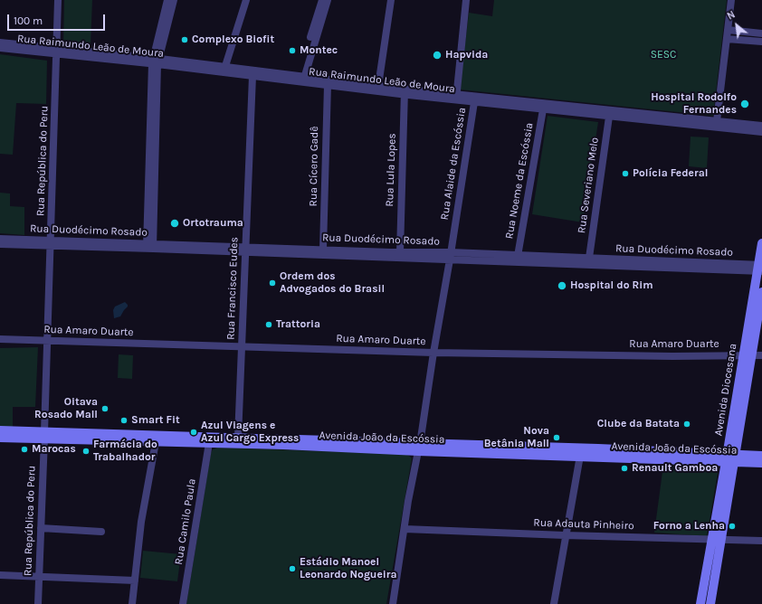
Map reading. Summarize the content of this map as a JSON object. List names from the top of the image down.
{
  "streets": {
    "main road": ["Avenida Diocesana", "Avenida João da Escóssia"],
    "street": [
      "Rua Raimundo Leão de Moura",
      "Rua República do Peru",
      "Rua Alaide da Escóssia",
      "Rua Cícero Gadê",
      "Rua Lula Lopes",
      "Rua Noeme da Escóssia",
      "Rua Severiano Melo",
      "Rua Duodécimo Rosado",
      "Rua Francisco Eudes",
      "Rua Amaro Duarte",
      "Rua Camilo Paula",
      "Rua Adauta Pinheiro"
    ]
  },
  "crossings": [
    ["Rua Raimundo Leão de Moura", "Rua República do Peru"],
    ["Rua Raimundo Leão de Moura", "Rua Alaide da Escóssia"],
    ["Rua Raimundo Leão de Moura", "Rua Cícero Gadê"],
    ["Rua Raimundo Leão de Moura", "Rua Lula Lopes"],
    ["Rua Raimundo Leão de Moura", "Rua Noeme da Escóssia"],
    ["Rua Raimundo Leão de Moura", "Rua Severiano Melo"],
    ["Rua Raimundo Leão de Moura", "Rua Francisco Eudes"],
    ["Rua República do Peru", "Rua Duodécimo Rosado"],
    ["Rua República do Peru", "Rua Amaro Duarte"],
    ["Rua República do Peru", "Avenida João da Escóssia"],
    ["Rua Alaide da Escóssia", "Rua Duodécimo Rosado"],
    ["Rua Alaide da Escóssia", "Rua Amaro Duarte"],
    ["Rua Alaide da Escóssia", "Avenida João da Escóssia"],
    ["Rua Alaide da Escóssia", "Rua Adauta Pinheiro"],
    ["Rua Cícero Gadê", "Rua Duodécimo Rosado"],
    ["Rua Lula Lopes", "Rua Duodécimo Rosado"],
    ["Rua Noeme da Escóssia", "Rua Duodécimo Rosado"],
    ["Rua Severiano Melo", "Rua Duodécimo Rosado"],
    ["Rua Duodécimo Rosado", "Rua Francisco Eudes"],
    ["Rua Duodécimo Rosado", "Avenida Diocesana"],
    ["Rua Francisco Eudes", "Rua Amaro Duarte"],
    ["Rua Francisco Eudes", "Avenida João da Escóssia"],
    ["Rua Amaro Duarte", "Avenida Diocesana"],
    ["Avenida Diocesana", "Avenida João da Escóssia"],
    ["Avenida Diocesana", "Rua Adauta Pinheiro"],
    ["Avenida João da Escóssia", "Rua Camilo Paula"]
  ],
  "parks": ["SESC"],
  "places": [
    "Complexo Biofit",
    "Montec",
    "Hapvida",
    "Hospital Rodolfo Fernandes",
    "Polícia Federal",
    "Ortotrauma",
    "Ordem dos Advogados do Brasil",
    "Hospital do Rim",
    "Trattoria",
    "Oitava Rosado Mall",
    "Smart Fit",
    "Clube da Batata",
    "Azul Viagens e Azul Cargo Express",
    "Nova Betânia Mall",
    "Marocas",
    "Farmácia do Trabalhador",
    "Renault Gamboa",
    "Forno a Lenha",
    "Estádio Manoel Leonardo Nogueira"
  ],
  "scale_bar": "100 m",
  "north": "top left"
}
